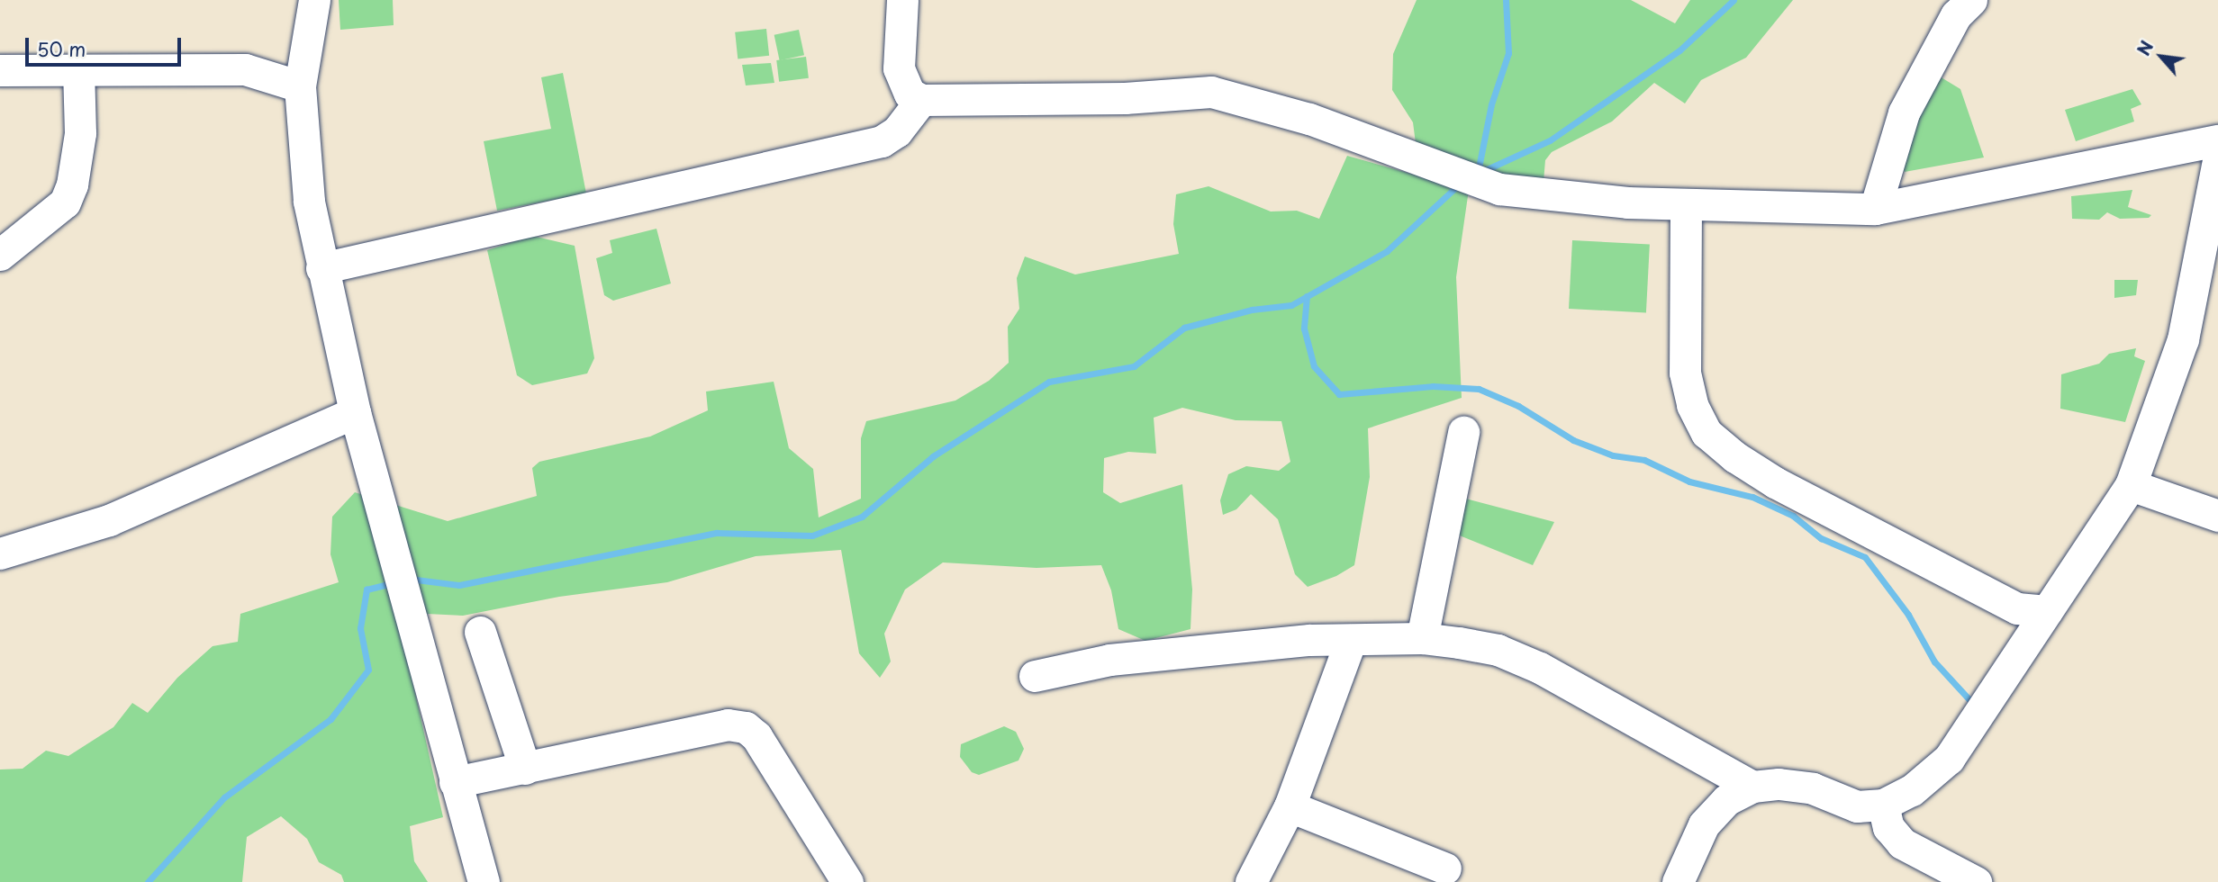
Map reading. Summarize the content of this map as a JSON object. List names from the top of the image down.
{
  "scale_bar": "50 m",
  "north": "top left"
}
